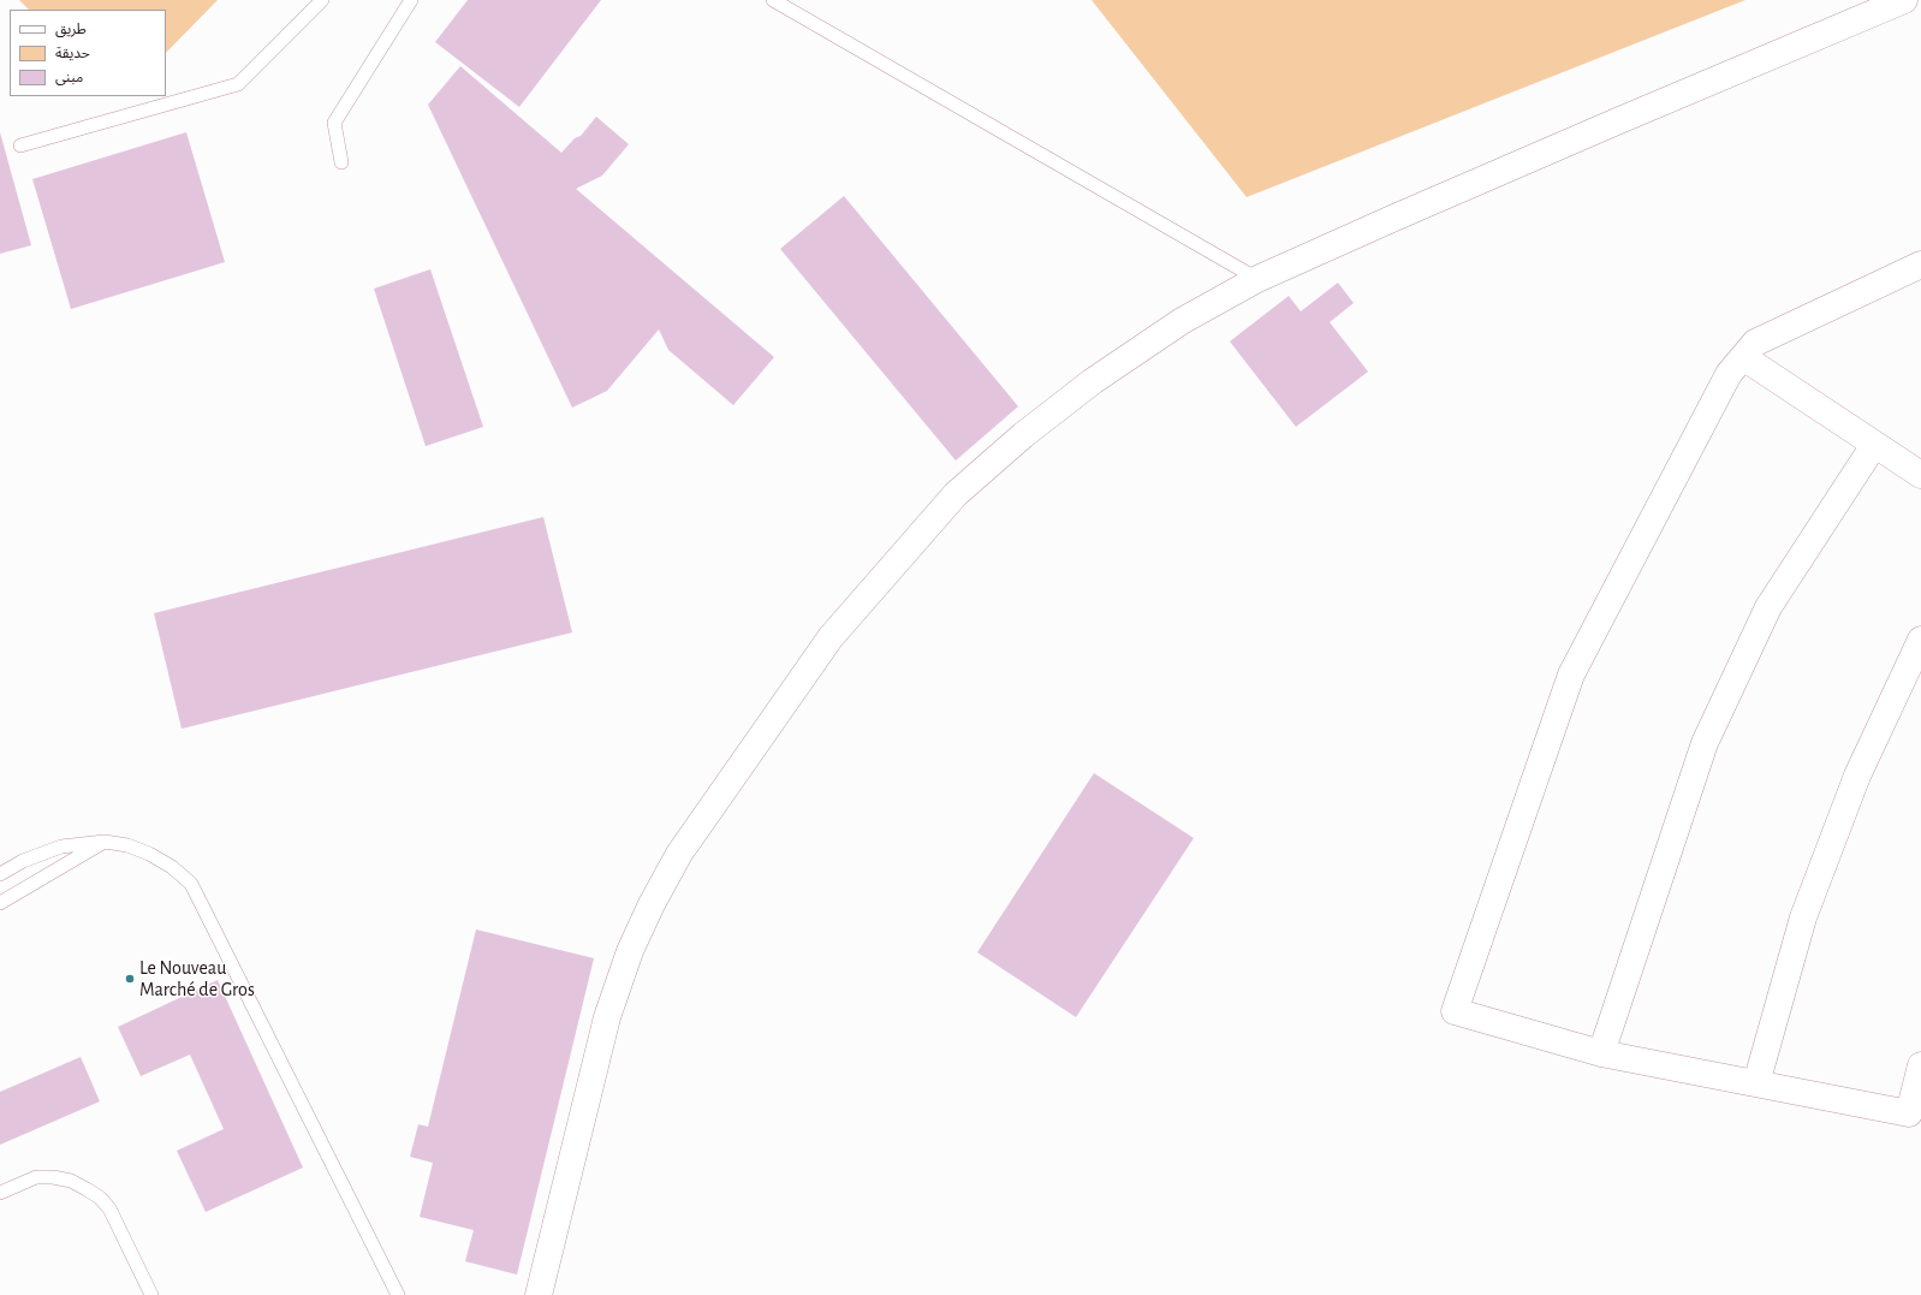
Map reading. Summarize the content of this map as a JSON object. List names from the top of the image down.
{
  "places": ["Le Nouveau Marché de Gros"],
  "legend": ["طريق", "حديقة", "مبنى"]
}
